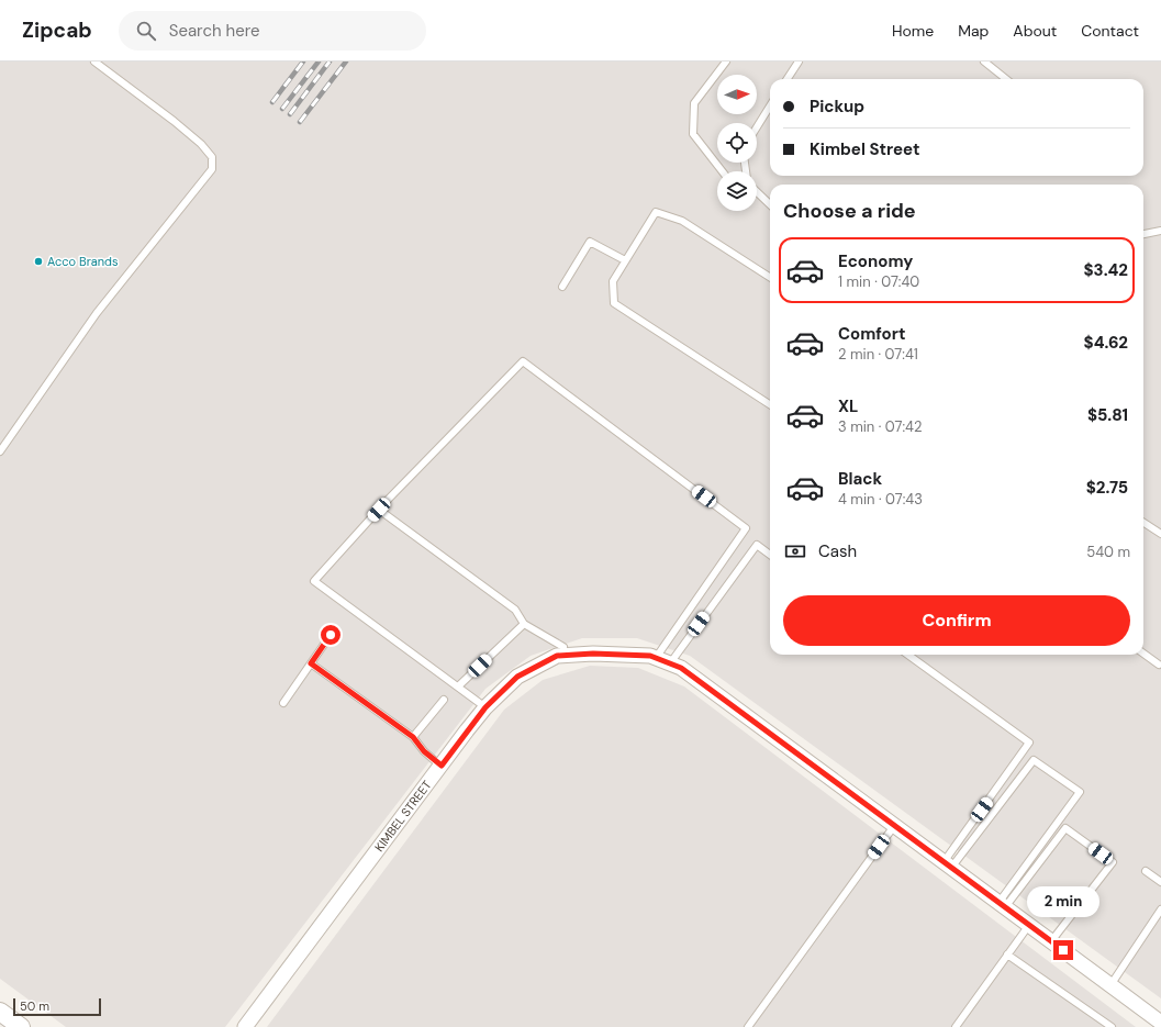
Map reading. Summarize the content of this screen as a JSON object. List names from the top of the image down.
{
  "streets": {
    "street": ["KIMBEL STREET"]
  },
  "places": ["Acco Brands"],
  "scale_bar": "50 m",
  "north": "right",
  "page": {
    "header": "Zipcab",
    "search": "Search here",
    "nav": [
      "Home",
      "Map",
      "About",
      "Contact"
    ],
    "banner": ["Pickup", "Kimbel Street"],
    "heading": "Choose a ride",
    "list": [
      {
        "name": "Economy",
        "note": "1 min · 07:40",
        "value": "$3.42"
      },
      {
        "name": "Comfort",
        "note": "2 min · 07:41",
        "value": "$4.62"
      },
      {
        "name": "XL",
        "note": "3 min · 07:42",
        "value": "$5.81"
      },
      {
        "name": "Black",
        "note": "4 min · 07:43",
        "value": "$2.75"
      }
    ],
    "pay": ["Cash", "540 m"],
    "buttons": "Confirm",
    "bubble": "2 min",
    "scale": "50 m"
  }
}
